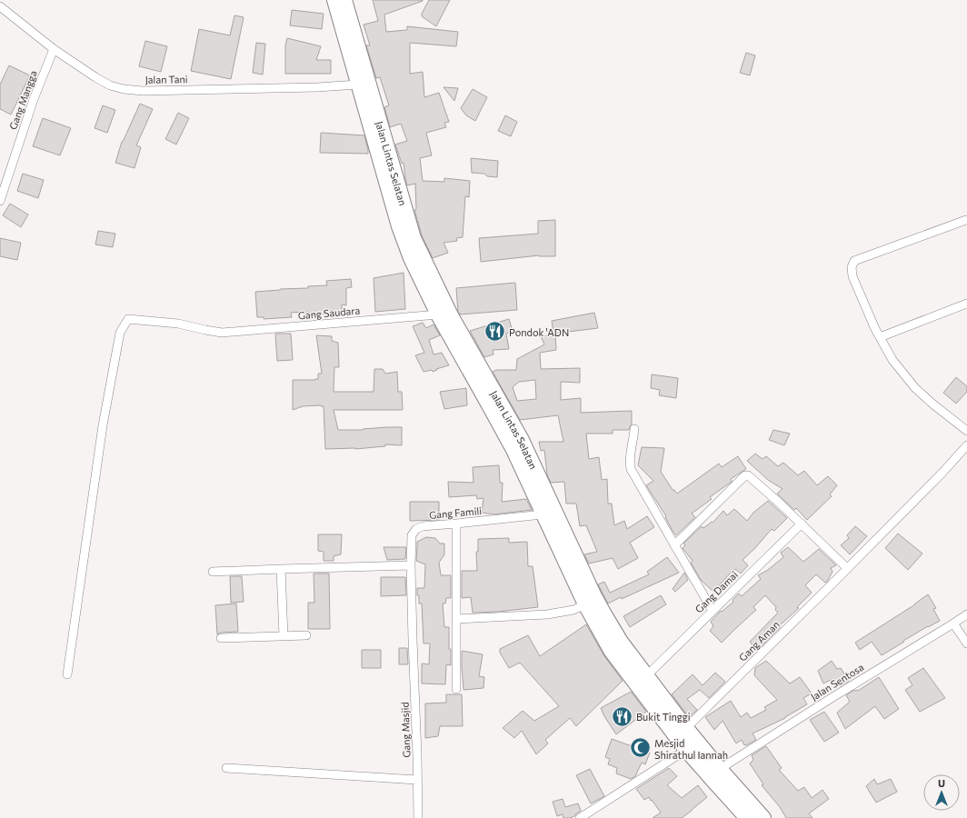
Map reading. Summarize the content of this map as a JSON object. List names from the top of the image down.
{
  "streets": {
    "highway": ["Jalan Lintas Selatan"],
    "street": [
      "Jalan Tani",
      "Gang Mangga",
      "Gang Saudara",
      "Gang Famili",
      "Gang Damai",
      "Gang Aman",
      "Jalan Sentosa",
      "Gang Masjid"
    ]
  },
  "crossings": [
    ["Jalan Tani", "Gang Mangga"],
    ["Jalan Tani", "Jalan Lintas Selatan"],
    ["Jalan Lintas Selatan", "Gang Saudara"],
    ["Jalan Lintas Selatan", "Gang Famili"],
    ["Jalan Lintas Selatan", "Gang Damai"],
    ["Jalan Lintas Selatan", "Gang Aman"],
    ["Jalan Lintas Selatan", "Jalan Sentosa"],
    ["Gang Famili", "Gang Masjid"]
  ],
  "places": {
    "restaurant": ["Pondok 'ADN", "Bukit Tinggi"],
    "mosque": ["Mesjid Shirathul Iannah"]
  },
  "north": "top"
}
